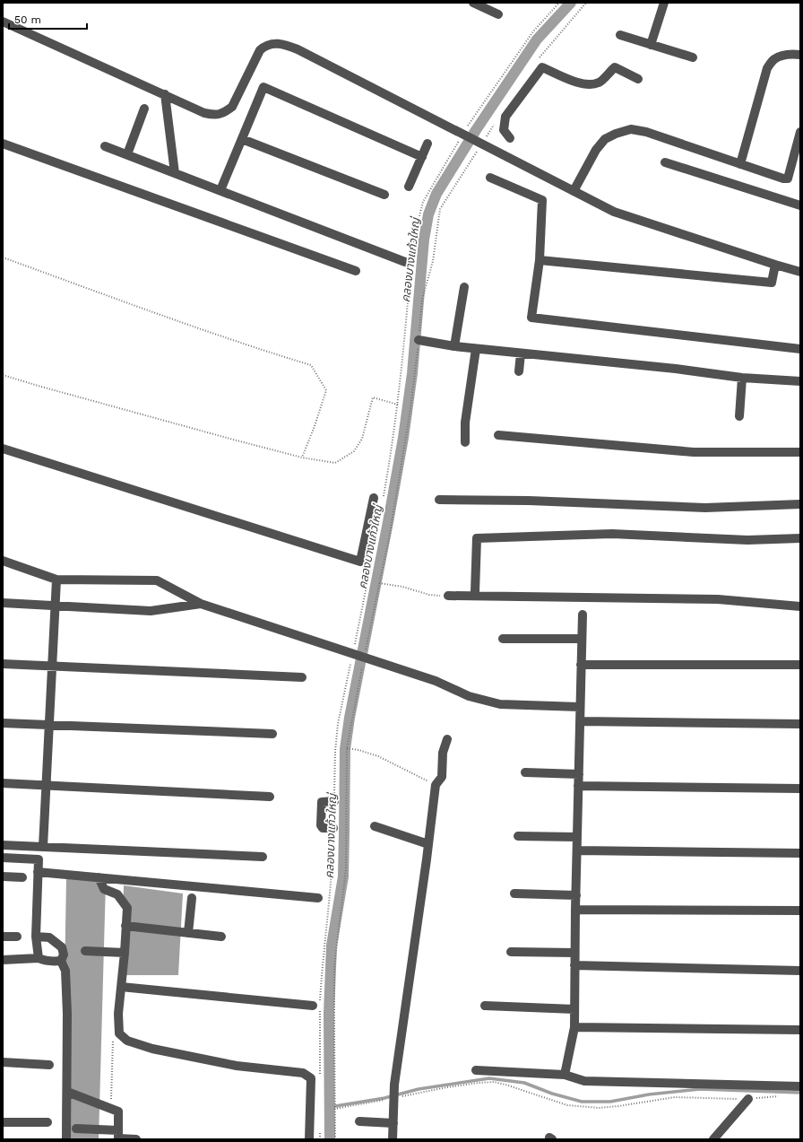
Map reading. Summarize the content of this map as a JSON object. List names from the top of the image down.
{
  "water": ["คลองบางแก้วใหญ่"],
  "scale_bar": "50 m"
}
